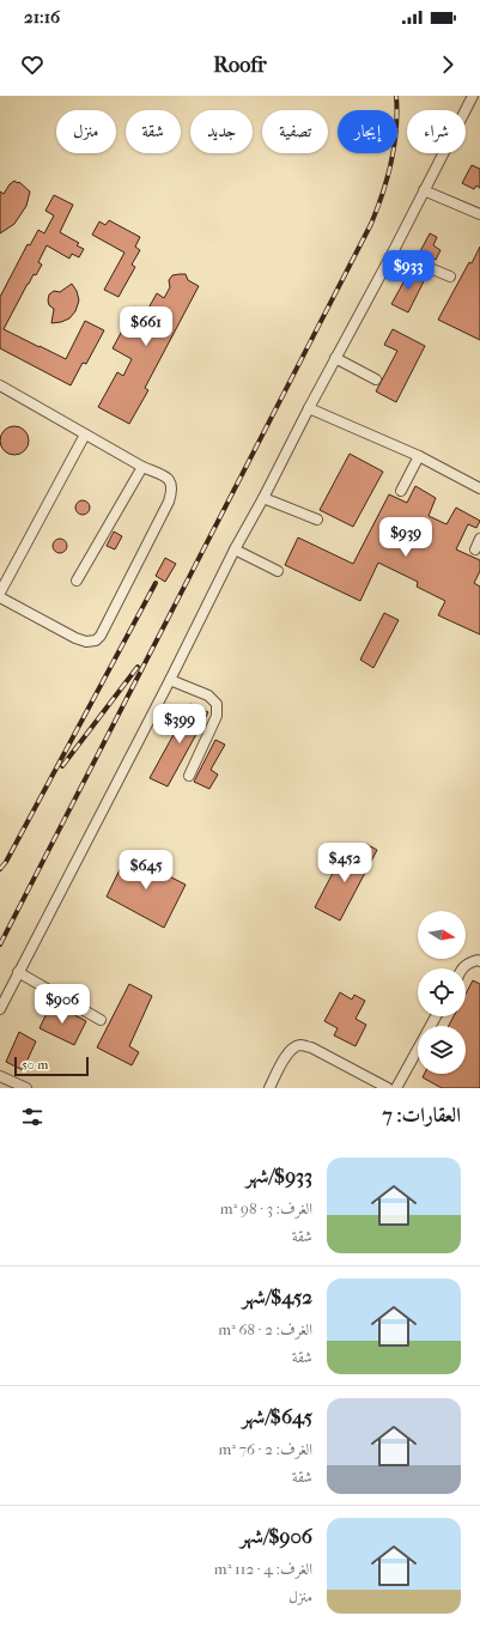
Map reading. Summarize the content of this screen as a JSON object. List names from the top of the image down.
{
  "scale_bar": "50 m",
  "north": "right",
  "page": {
    "status": "21:16",
    "header": "Roofr",
    "chip": [
      "شراء",
      "إيجار",
      "تصفية",
      "جديد",
      "شقة",
      "منزل"
    ],
    "price": [
      "$933",
      "$661",
      "$939",
      "$399",
      "$452",
      "$645",
      "$906"
    ],
    "scale": "50 m",
    "heading": "العقارات: 7",
    "list": [
      {
        "name": "$933/شهر",
        "note": "الغرف: 3 · 98 m² · شقة"
      },
      {
        "name": "$452/شهر",
        "note": "الغرف: 2 · 68 m² · شقة"
      },
      {
        "name": "$645/شهر",
        "note": "الغرف: 2 · 76 m² · شقة"
      },
      {
        "name": "$906/شهر",
        "note": "الغرف: 4 · 112 m² · منزل"
      }
    ]
  }
}
